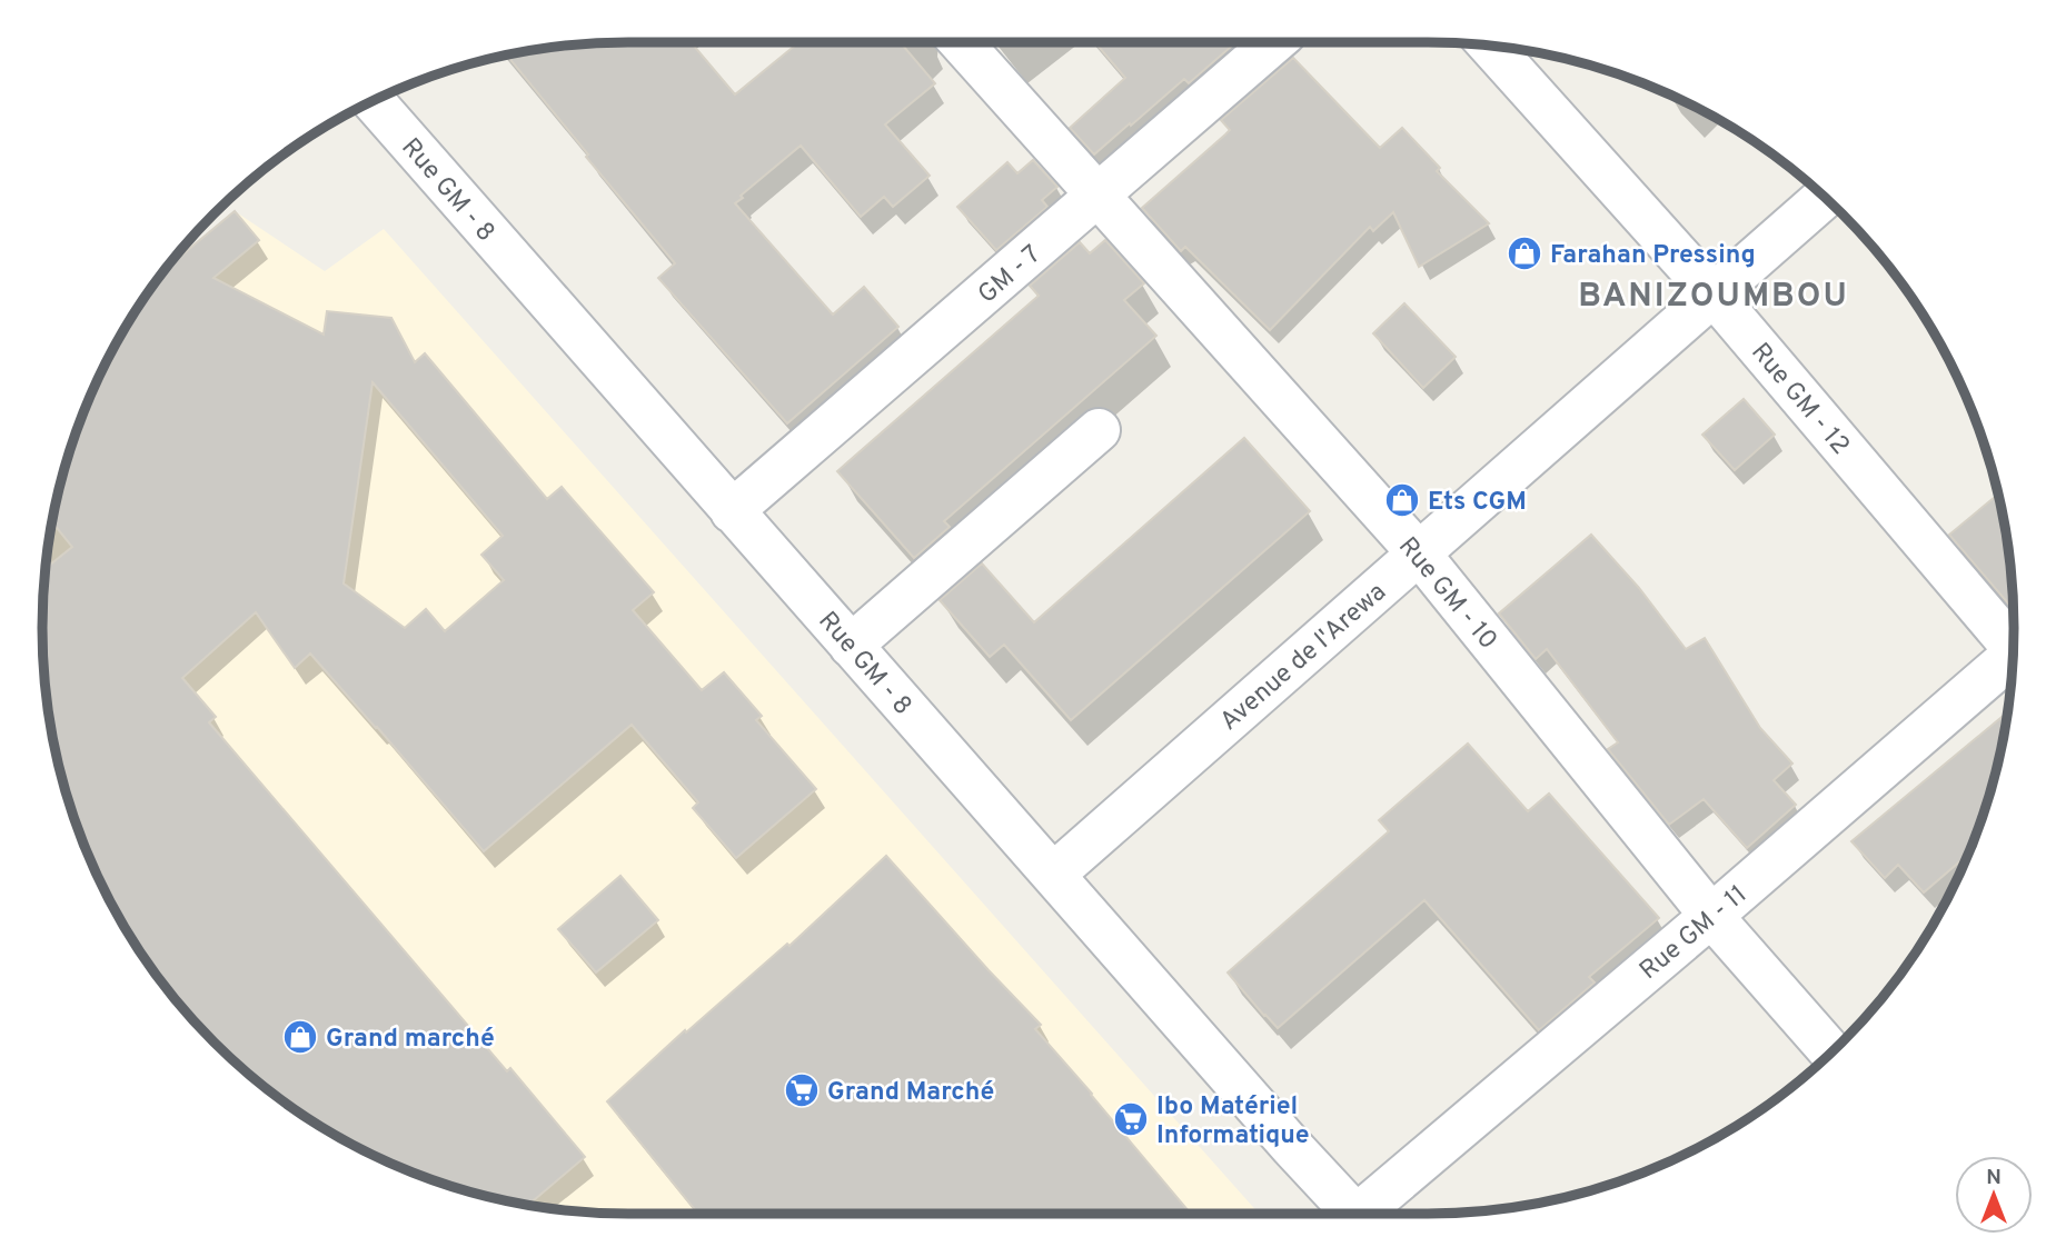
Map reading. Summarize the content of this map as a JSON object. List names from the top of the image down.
{
  "streets": {
    "street": [
      "Rue GM - 8",
      "GM - 7",
      "Rue GM - 12",
      "Rue GM - 10",
      "Avenue de l'Arewa",
      "Rue GM - 11"
    ]
  },
  "crossings": [
    ["Rue GM - 8", "GM - 7"],
    ["Rue GM - 8", "Avenue de l'Arewa"],
    ["GM - 7", "Rue GM - 10"],
    ["Rue GM - 12", "Avenue de l'Arewa"],
    ["Rue GM - 10", "Avenue de l'Arewa"],
    ["Rue GM - 10", "Rue GM - 11"]
  ],
  "districts": ["BANIZOUMBOU"],
  "places": {
    "shop": ["Farahan Pressing", "Ets CGM", "Grand marché"],
    "supermarket": ["Grand Marché", "Ibo Matériel Informatique"]
  },
  "north": "top"
}
